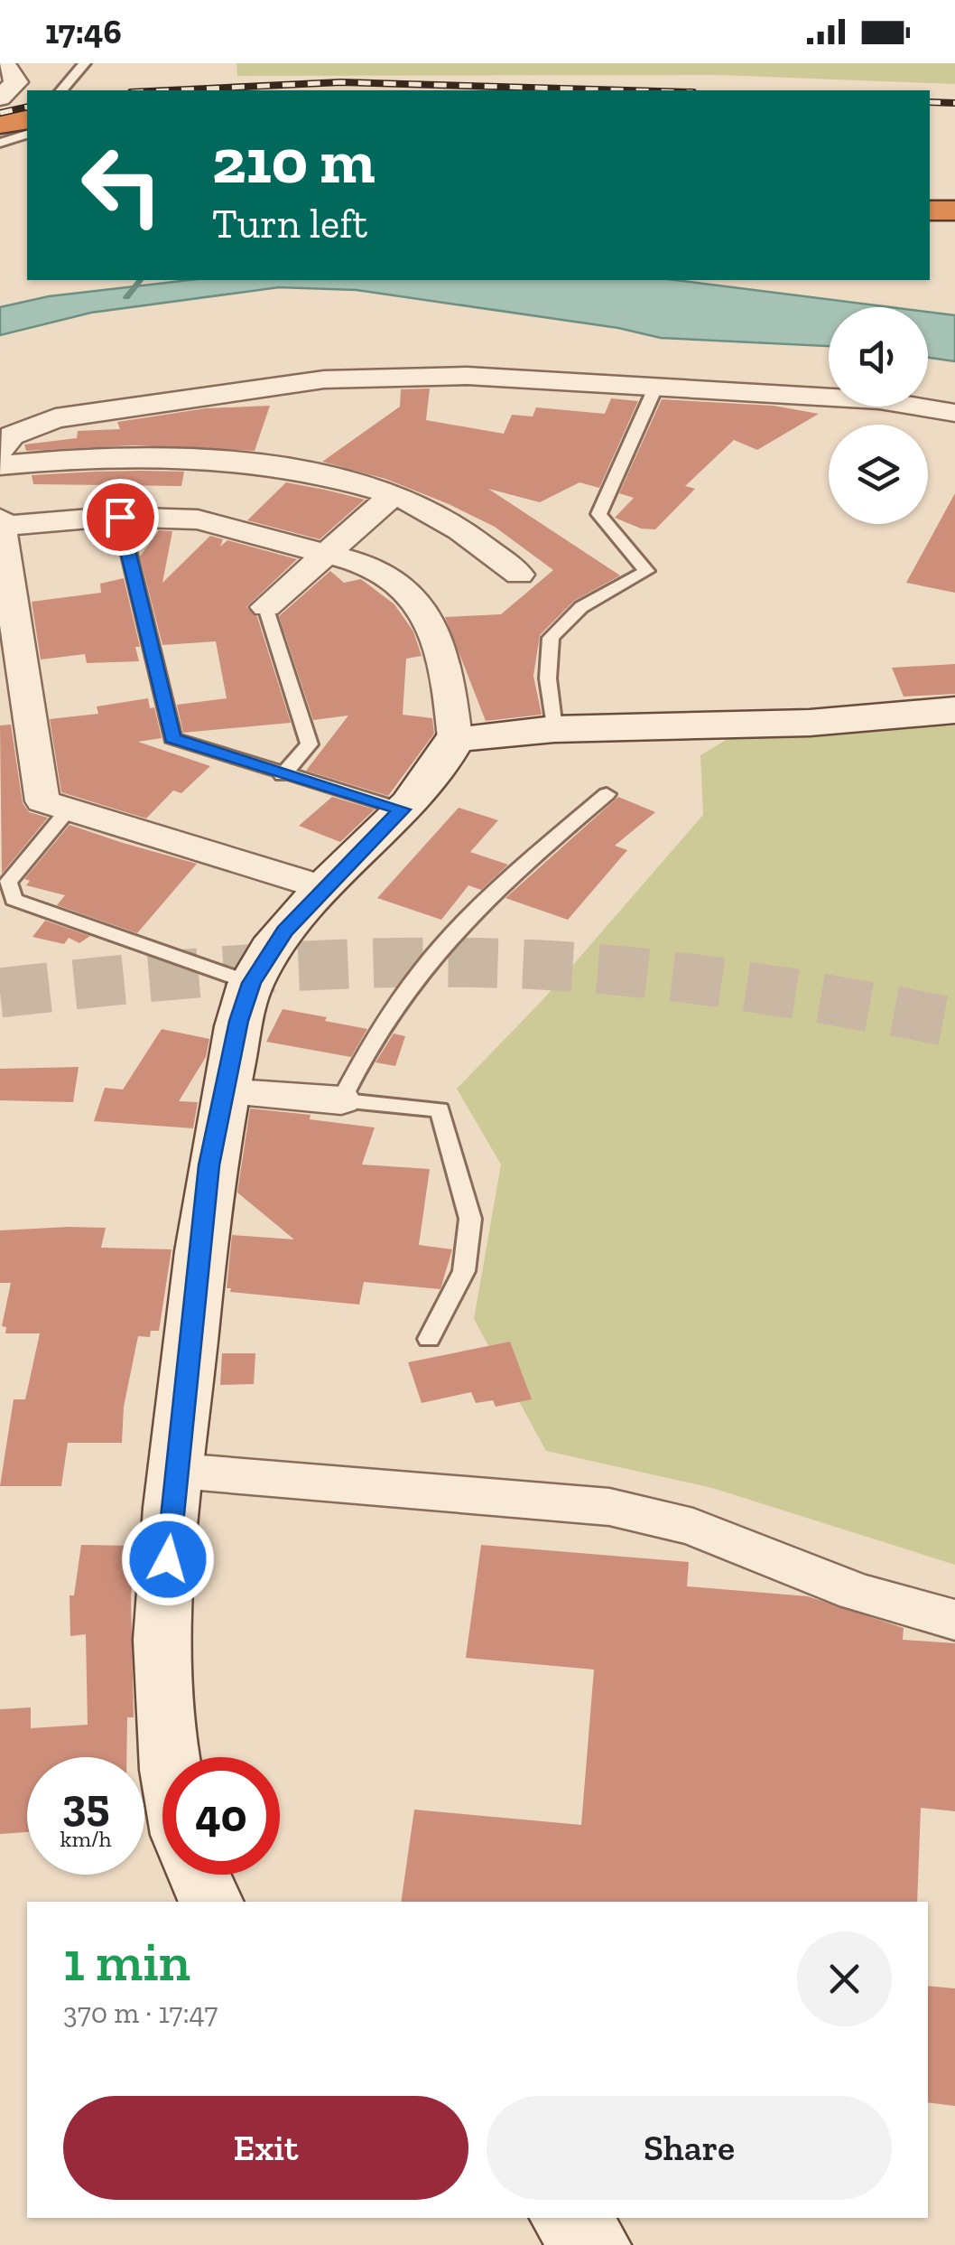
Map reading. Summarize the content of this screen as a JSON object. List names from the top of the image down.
{
  "page": {
    "status": "17:46",
    "turn": ["210 m", "Turn left"],
    "speed": "35 km/h",
    "limit": "40",
    "heading": ["1 min", "370 m · 17:47"],
    "buttons": ["Exit", "Share"]
  }
}
